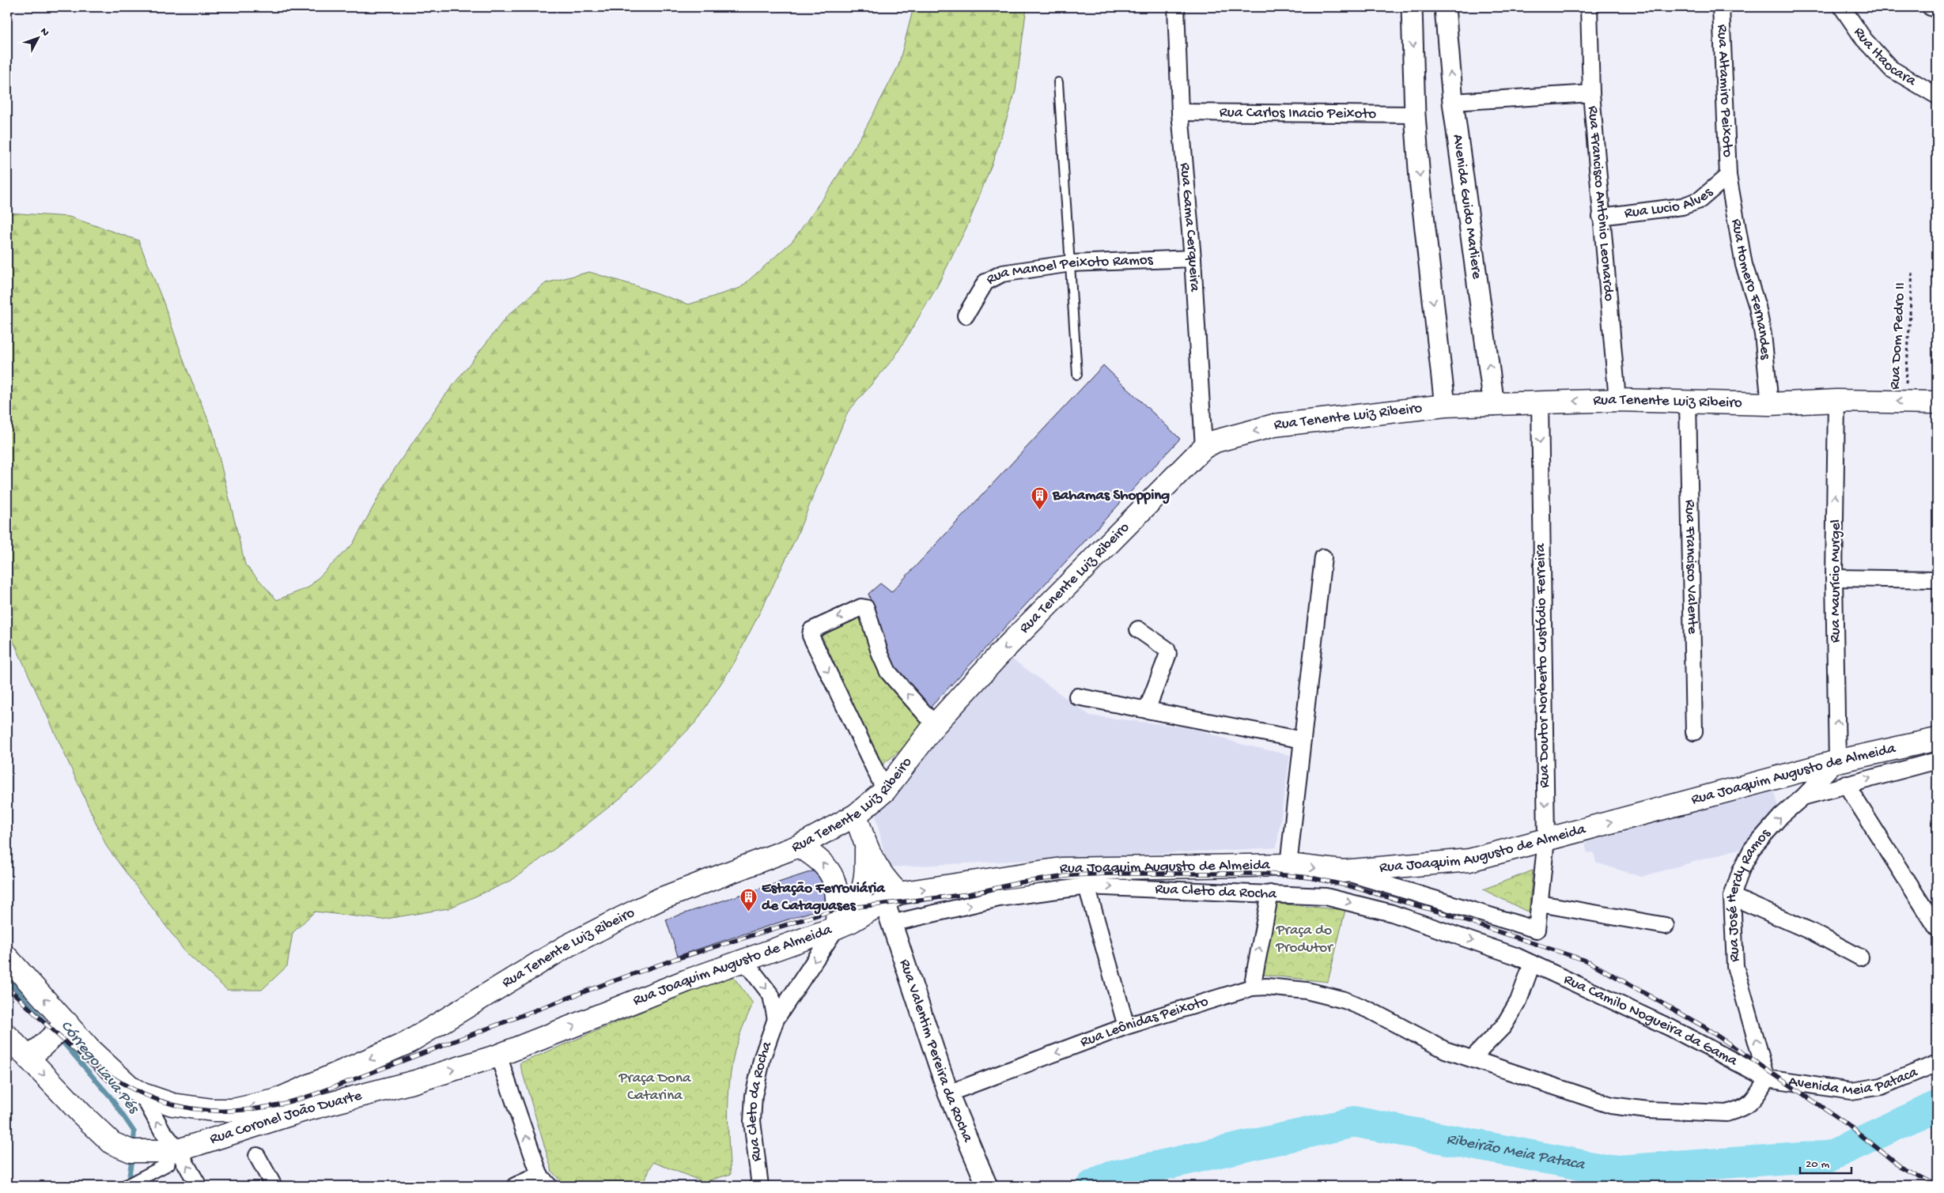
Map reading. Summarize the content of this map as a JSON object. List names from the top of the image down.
{
  "streets": {
    "main road": ["Rua Tenente Luiz Ribeiro", "Rua Joaquim Augusto de Almeida", "Rua Coronel João Duarte"],
    "street": [
      "Rua Itaocara",
      "Rua Altamiro Peixoto",
      "Rua Carlos Inacio Peixoto",
      "Rua Lucio Alves",
      "Rua Francisco Antônio Leonardo",
      "Avenida Guido Marliere",
      "Rua Gama Cerqueira",
      "Rua Manoel Peixoto Ramos",
      "Rua Homero Fernandes",
      "Rua Francisco Valente",
      "Rua Maurício Murgel",
      "Rua Doutor Norberto Custódio Ferreira",
      "Rua Cleto da Rocha",
      "Rua José Herdy Ramos",
      "Rua Camilo Nogueira da Gama",
      "Rua Leônidas Peixoto",
      "Rua Valentim Pereira da Rocha",
      "Avenida Meia Pataca"
    ],
    "path": ["Rua Dom Pedro II"]
  },
  "crossings": [
    ["Rua Altamiro Peixoto", "Rua Lucio Alves"],
    ["Rua Altamiro Peixoto", "Rua Homero Fernandes"],
    ["Rua Carlos Inacio Peixoto", "Rua Gama Cerqueira"],
    ["Rua Lucio Alves", "Rua Francisco Antônio Leonardo"],
    ["Rua Lucio Alves", "Rua Homero Fernandes"],
    ["Rua Francisco Antônio Leonardo", "Rua Tenente Luiz Ribeiro"],
    ["Avenida Guido Marliere", "Rua Tenente Luiz Ribeiro"],
    ["Rua Gama Cerqueira", "Rua Manoel Peixoto Ramos"],
    ["Rua Gama Cerqueira", "Rua Tenente Luiz Ribeiro"],
    ["Rua Homero Fernandes", "Rua Tenente Luiz Ribeiro"],
    ["Rua Dom Pedro II", "Rua Tenente Luiz Ribeiro"],
    ["Rua Tenente Luiz Ribeiro", "Rua Francisco Valente"],
    ["Rua Tenente Luiz Ribeiro", "Rua Maurício Murgel"],
    ["Rua Tenente Luiz Ribeiro", "Rua Doutor Norberto Custódio Ferreira"],
    ["Rua Tenente Luiz Ribeiro", "Rua Coronel João Duarte"],
    ["Rua Maurício Murgel", "Rua Joaquim Augusto de Almeida"],
    ["Rua Maurício Murgel", "Rua José Herdy Ramos"],
    ["Rua Doutor Norberto Custódio Ferreira", "Rua Joaquim Augusto de Almeida"],
    ["Rua Joaquim Augusto de Almeida", "Rua Cleto da Rocha"],
    ["Rua Joaquim Augusto de Almeida", "Rua José Herdy Ramos"],
    ["Rua Joaquim Augusto de Almeida", "Rua Valentim Pereira da Rocha"],
    ["Rua Joaquim Augusto de Almeida", "Rua Coronel João Duarte"],
    ["Rua Cleto da Rocha", "Rua Camilo Nogueira da Gama"],
    ["Rua Cleto da Rocha", "Rua Valentim Pereira da Rocha"],
    ["Rua José Herdy Ramos", "Rua Camilo Nogueira da Gama"],
    ["Rua José Herdy Ramos", "Rua Leônidas Peixoto"],
    ["Rua José Herdy Ramos", "Avenida Meia Pataca"],
    ["Rua Camilo Nogueira da Gama", "Rua Leônidas Peixoto"],
    ["Rua Camilo Nogueira da Gama", "Avenida Meia Pataca"],
    ["Rua Leônidas Peixoto", "Rua Valentim Pereira da Rocha"],
    ["Rua Leônidas Peixoto", "Avenida Meia Pataca"]
  ],
  "one_way": [
    "Rua Tenente Luiz Ribeiro",
    "Rua Maurício Murgel",
    "Rua Doutor Norberto Custódio Ferreira",
    "Rua Joaquim Augusto de Almeida",
    "Rua José Herdy Ramos"
  ],
  "water": ["Córrego Lava Pés", "Ribeirão Meia Pataca"],
  "parks": ["Praça do Produtor", "Praça Dona Catarina"],
  "places": {
    "building": ["Bahamas Shopping", "Estação Ferroviária de Cataguases"]
  },
  "scale_bar": "20 m",
  "north": "top right"
}
